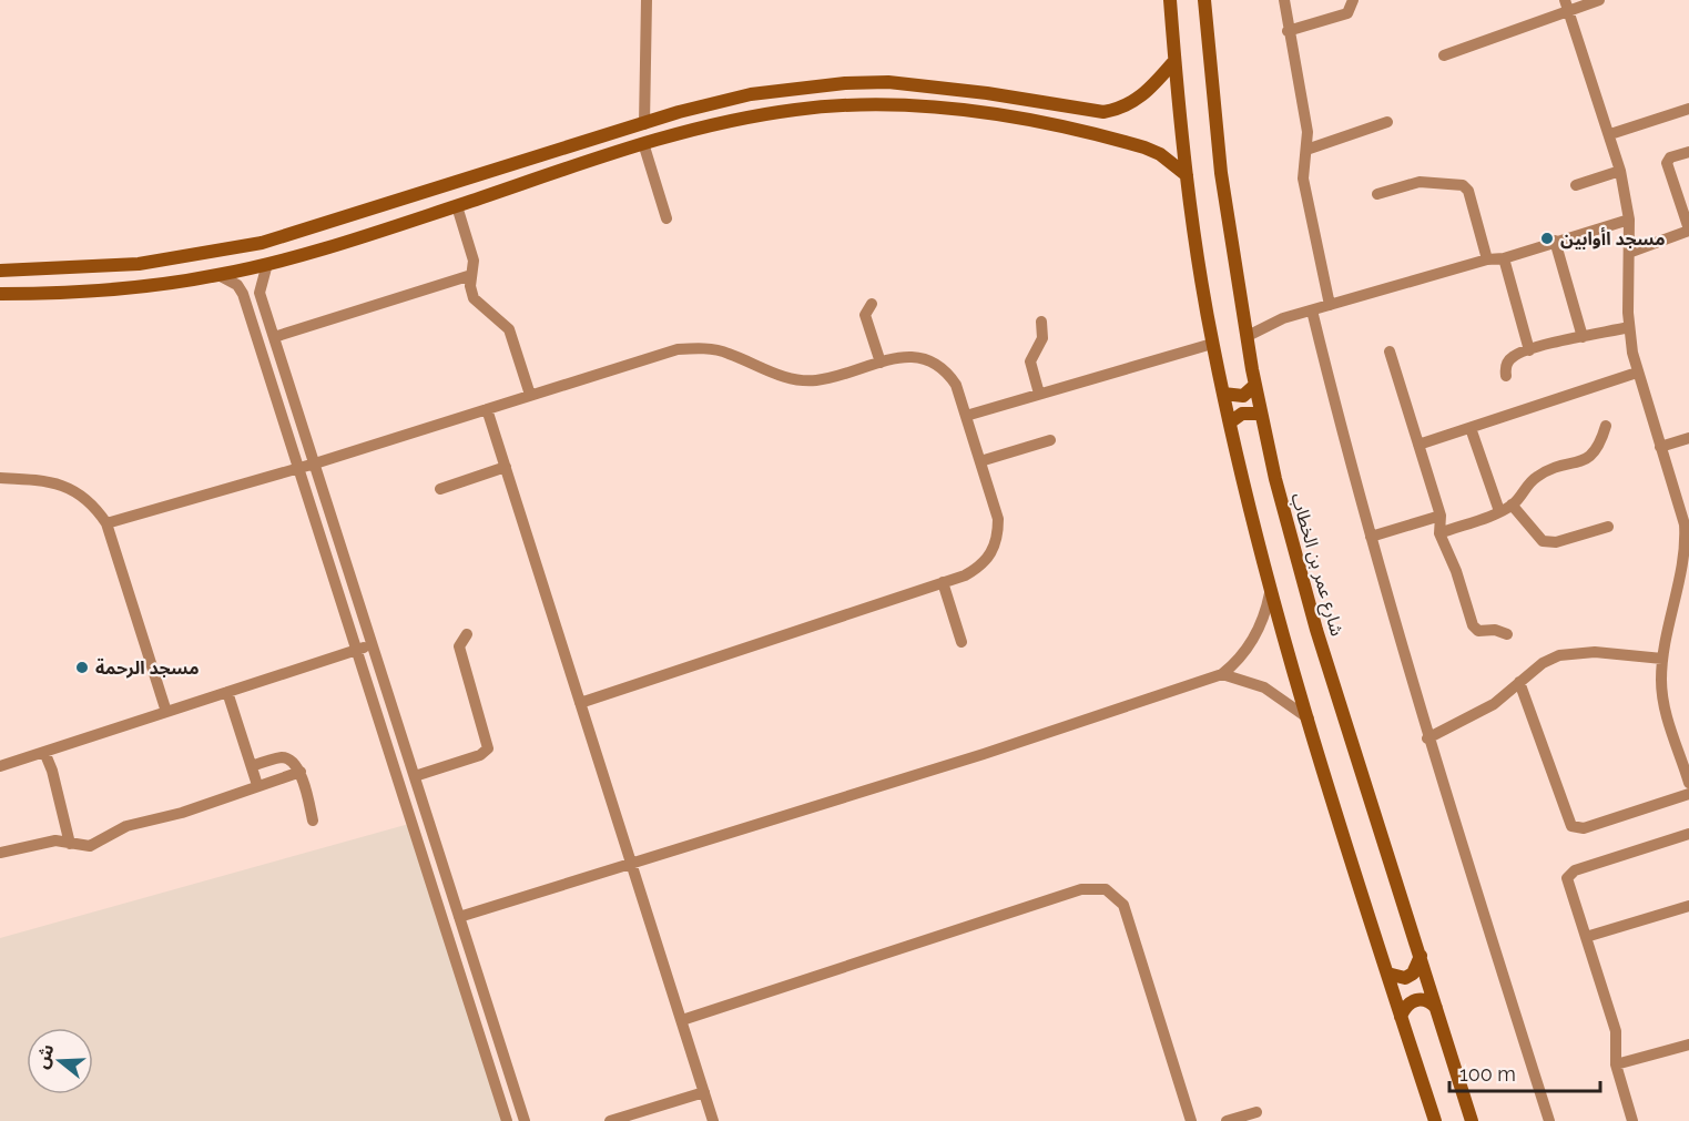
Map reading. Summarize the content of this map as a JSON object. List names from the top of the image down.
{
  "streets": {
    "street": ["شارع عمر بن الخطاب"]
  },
  "places": ["مسجد اأوابين", "مسجد الرحمة"],
  "scale_bar": "100 m",
  "north": "left"
}
